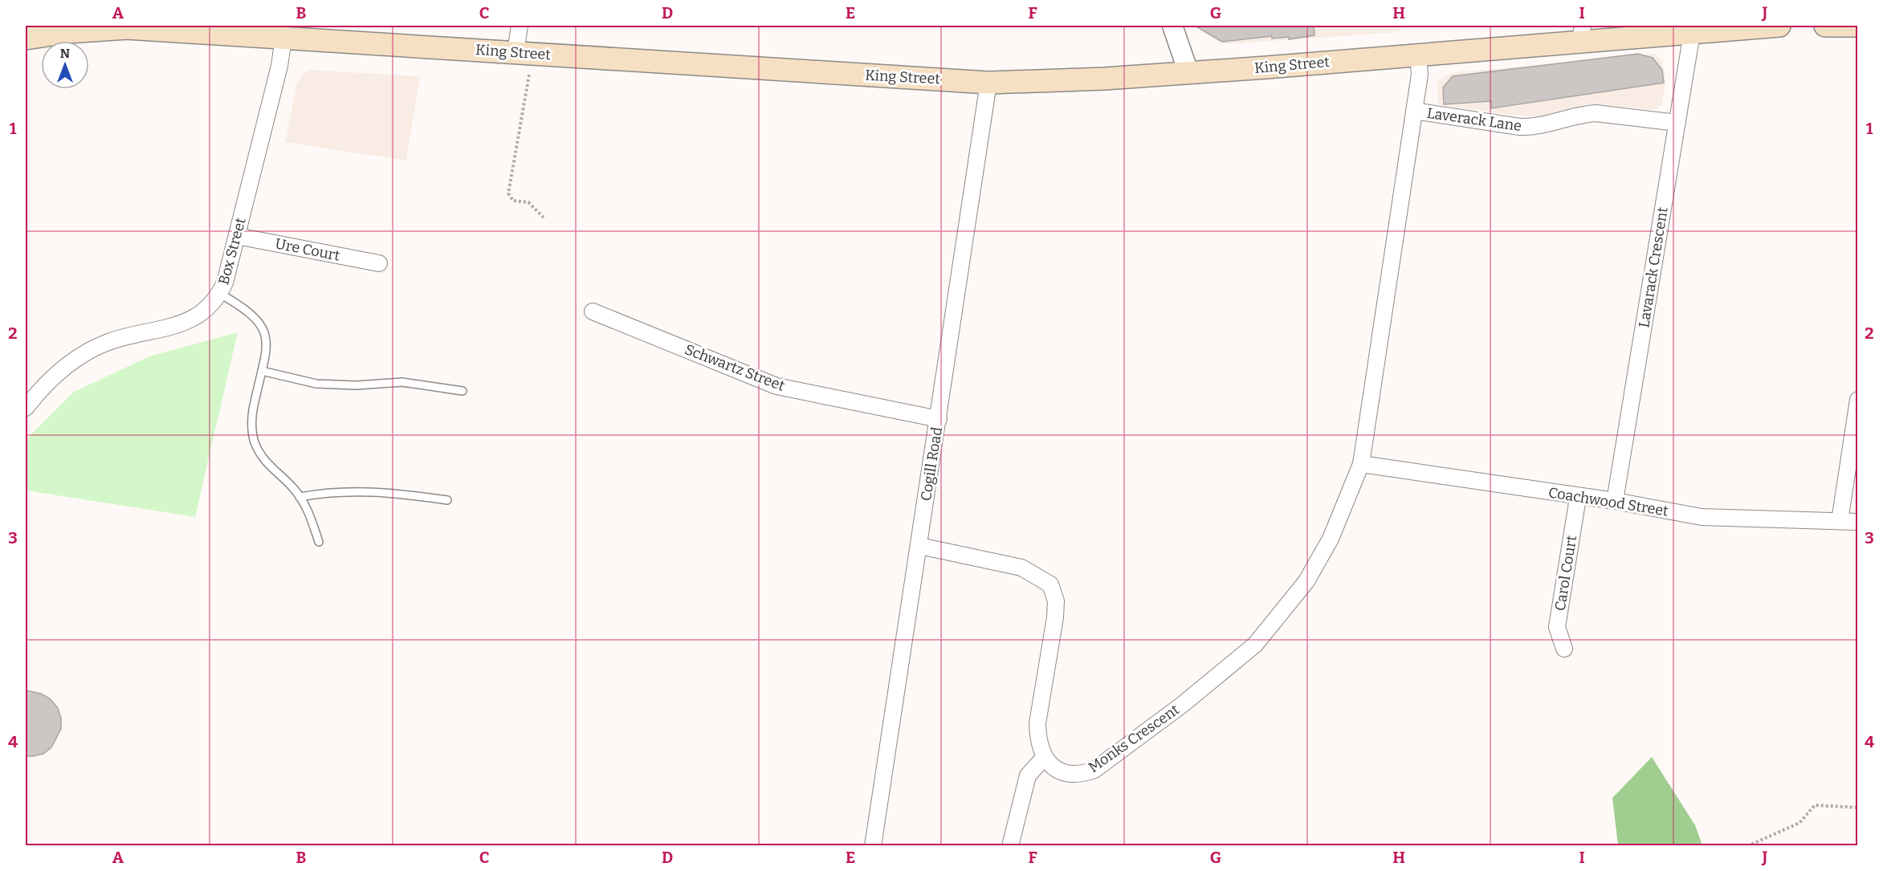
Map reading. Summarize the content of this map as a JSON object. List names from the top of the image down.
{
  "streets": {
    "main road": ["King Street"],
    "street": [
      "Laverack Lane",
      "Ure Court",
      "Box Street",
      "Lavarack Crescent",
      "Schwartz Street",
      "Cogill Road",
      "Coachwood Street",
      "Carol Court",
      "Monks Crescent"
    ]
  },
  "crossings": [
    ["King Street", "Box Street"],
    ["King Street", "Lavarack Crescent"],
    ["King Street", "Cogill Road"],
    ["Laverack Lane", "Lavarack Crescent"],
    ["Ure Court", "Box Street"],
    ["Lavarack Crescent", "Coachwood Street"],
    ["Schwartz Street", "Cogill Road"],
    ["Coachwood Street", "Carol Court"],
    ["Coachwood Street", "Monks Crescent"]
  ],
  "north": "top",
  "grid": {
    "columns": [
      "A",
      "B",
      "C",
      "D",
      "E",
      "F",
      "G",
      "H",
      "I",
      "J"
    ],
    "rows": [
      "1",
      "2",
      "3",
      "4"
    ]
  }
}
